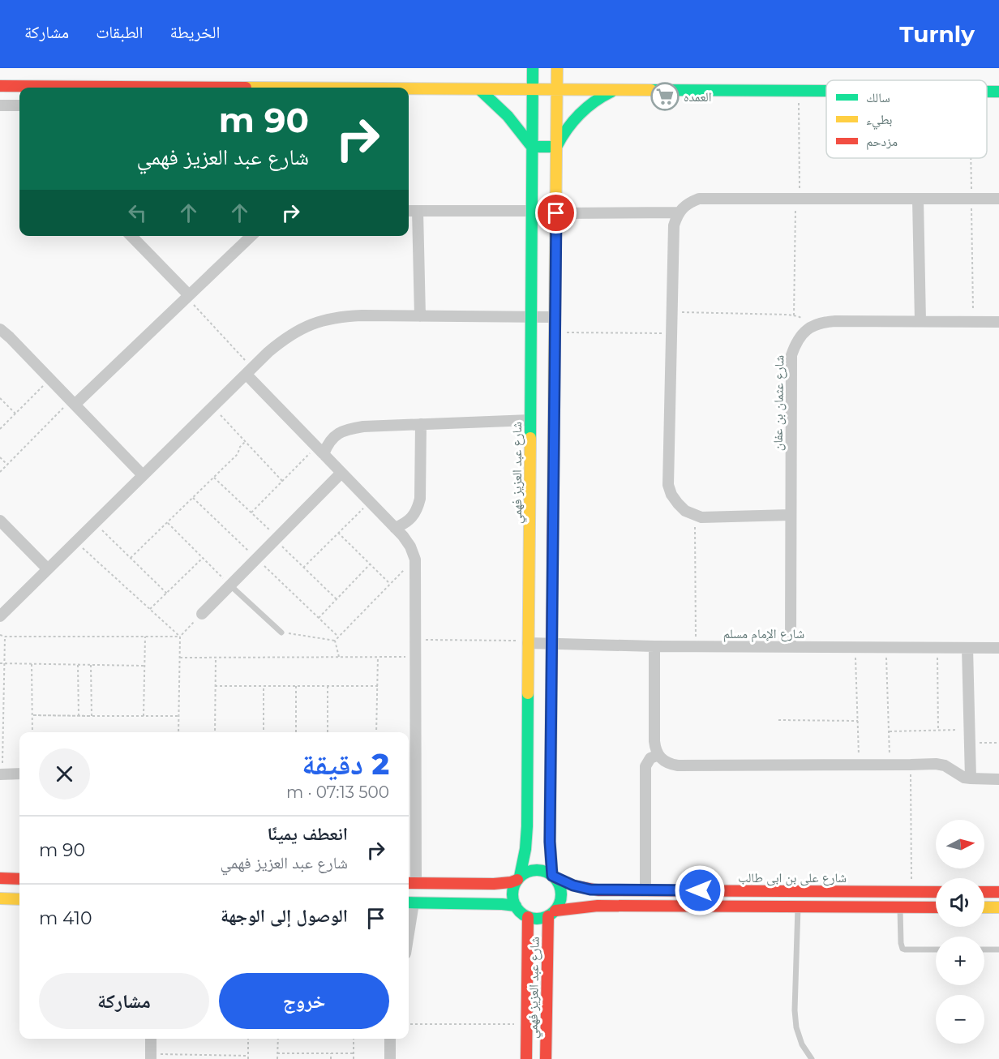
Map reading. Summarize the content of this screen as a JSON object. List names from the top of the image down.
{
  "streets": {
    "street": [
      "شارع عثمان بن عفان",
      "شارع عبد العزيز فهمي",
      "شارع الإمام مسلم",
      "شارع على بن ابى طالب"
    ]
  },
  "crossings": [
    ["شارع عثمان بن عفان", "شارع الإمام مسلم"],
    ["شارع عبد العزيز فهمي", "شارع الإمام مسلم"],
    ["شارع عبد العزيز فهمي", "شارع على بن ابى طالب"]
  ],
  "places": {
    "supermarket": ["العمده"]
  },
  "legend": ["سالك", "بطيء", "مزدحم"],
  "north": "right",
  "page": {
    "header": "Turnly",
    "nav": ["الخريطة", "الطبقات", "مشاركة"],
    "turn": ["90 m", "شارع عبد العزيز فهمي"],
    "heading": ["2 دقيقة", "500 m · 07:13"],
    "list": [
      {
        "name": "انعطف يمينًا",
        "note": "شارع عبد العزيز فهمي",
        "value": "90 m"
      },
      {
        "name": "الوصول إلى الوجهة",
        "value": "410 m"
      }
    ],
    "map_buttons": ["+", "−"],
    "buttons": ["خروج", "مشاركة"]
  }
}
